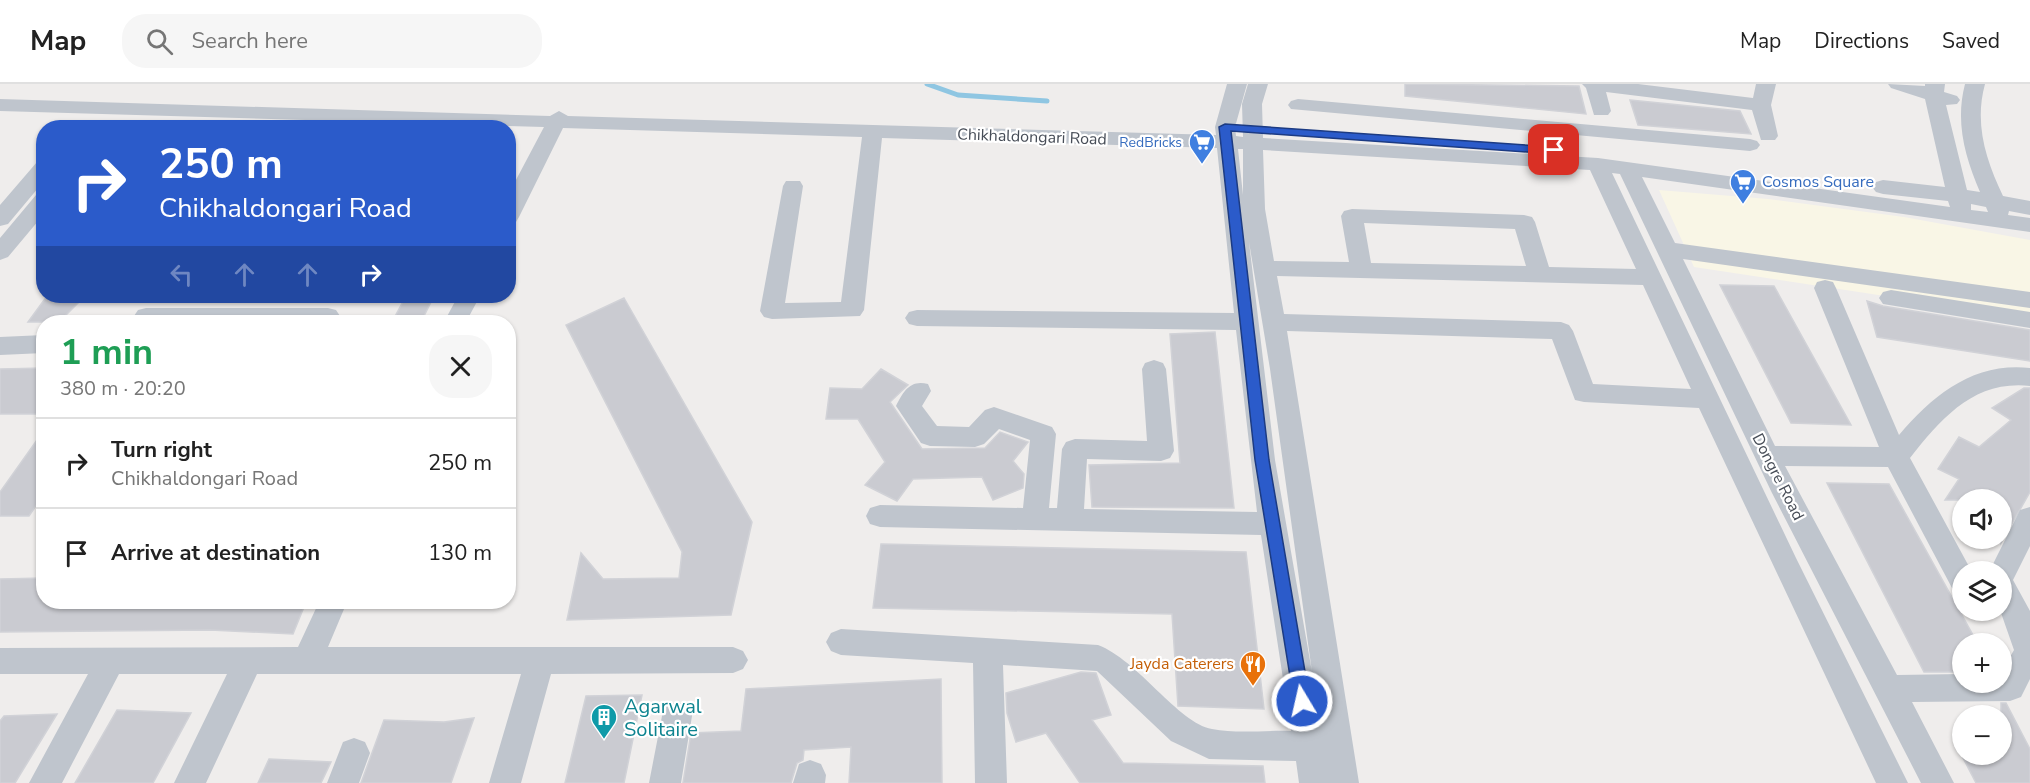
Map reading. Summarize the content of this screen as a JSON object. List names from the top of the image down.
{
  "streets": {
    "street": ["Chikhaldongari Road", "Dongre Road"]
  },
  "crossings": [
    ["Chikhaldongari Road", "Dongre Road"]
  ],
  "places": {
    "supermarket": ["RedBricks", "Cosmos Square"],
    "restaurant": ["Jayda Caterers"],
    "building": ["Agarwal Solitaire"]
  },
  "page": {
    "header": "Map",
    "search": "Search here",
    "nav": ["Map", "Directions", "Saved"],
    "turn": ["250 m", "Chikhaldongari Road"],
    "heading": ["1 min", "380 m · 20:20"],
    "list": [
      {
        "name": "Turn right",
        "note": "Chikhaldongari Road",
        "value": "250 m"
      },
      {
        "name": "Arrive at destination",
        "value": "130 m"
      }
    ],
    "map_buttons": ["+", "−"]
  }
}
